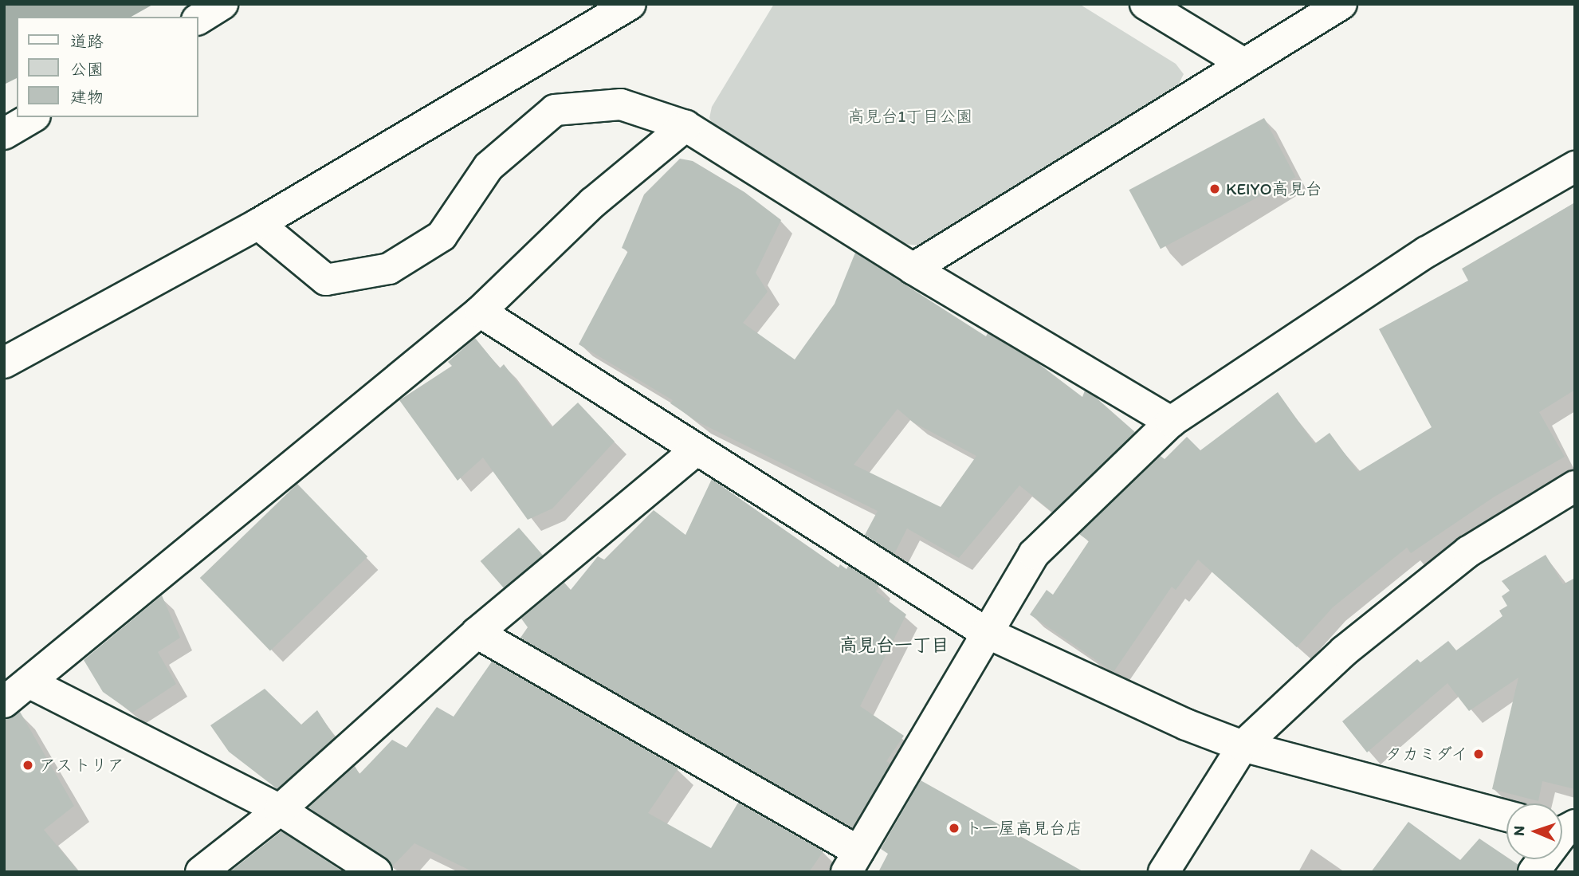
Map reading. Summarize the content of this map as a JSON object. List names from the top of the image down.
{
  "districts": ["高見台一丁目"],
  "parks": ["高見台1丁目公園"],
  "places": [
    "KEIYO高見台",
    "タカミダイ",
    "アストリア",
    "ト一屋高見台店"
  ],
  "legend": ["道路", "公園", "建物"],
  "north": "left"
}
